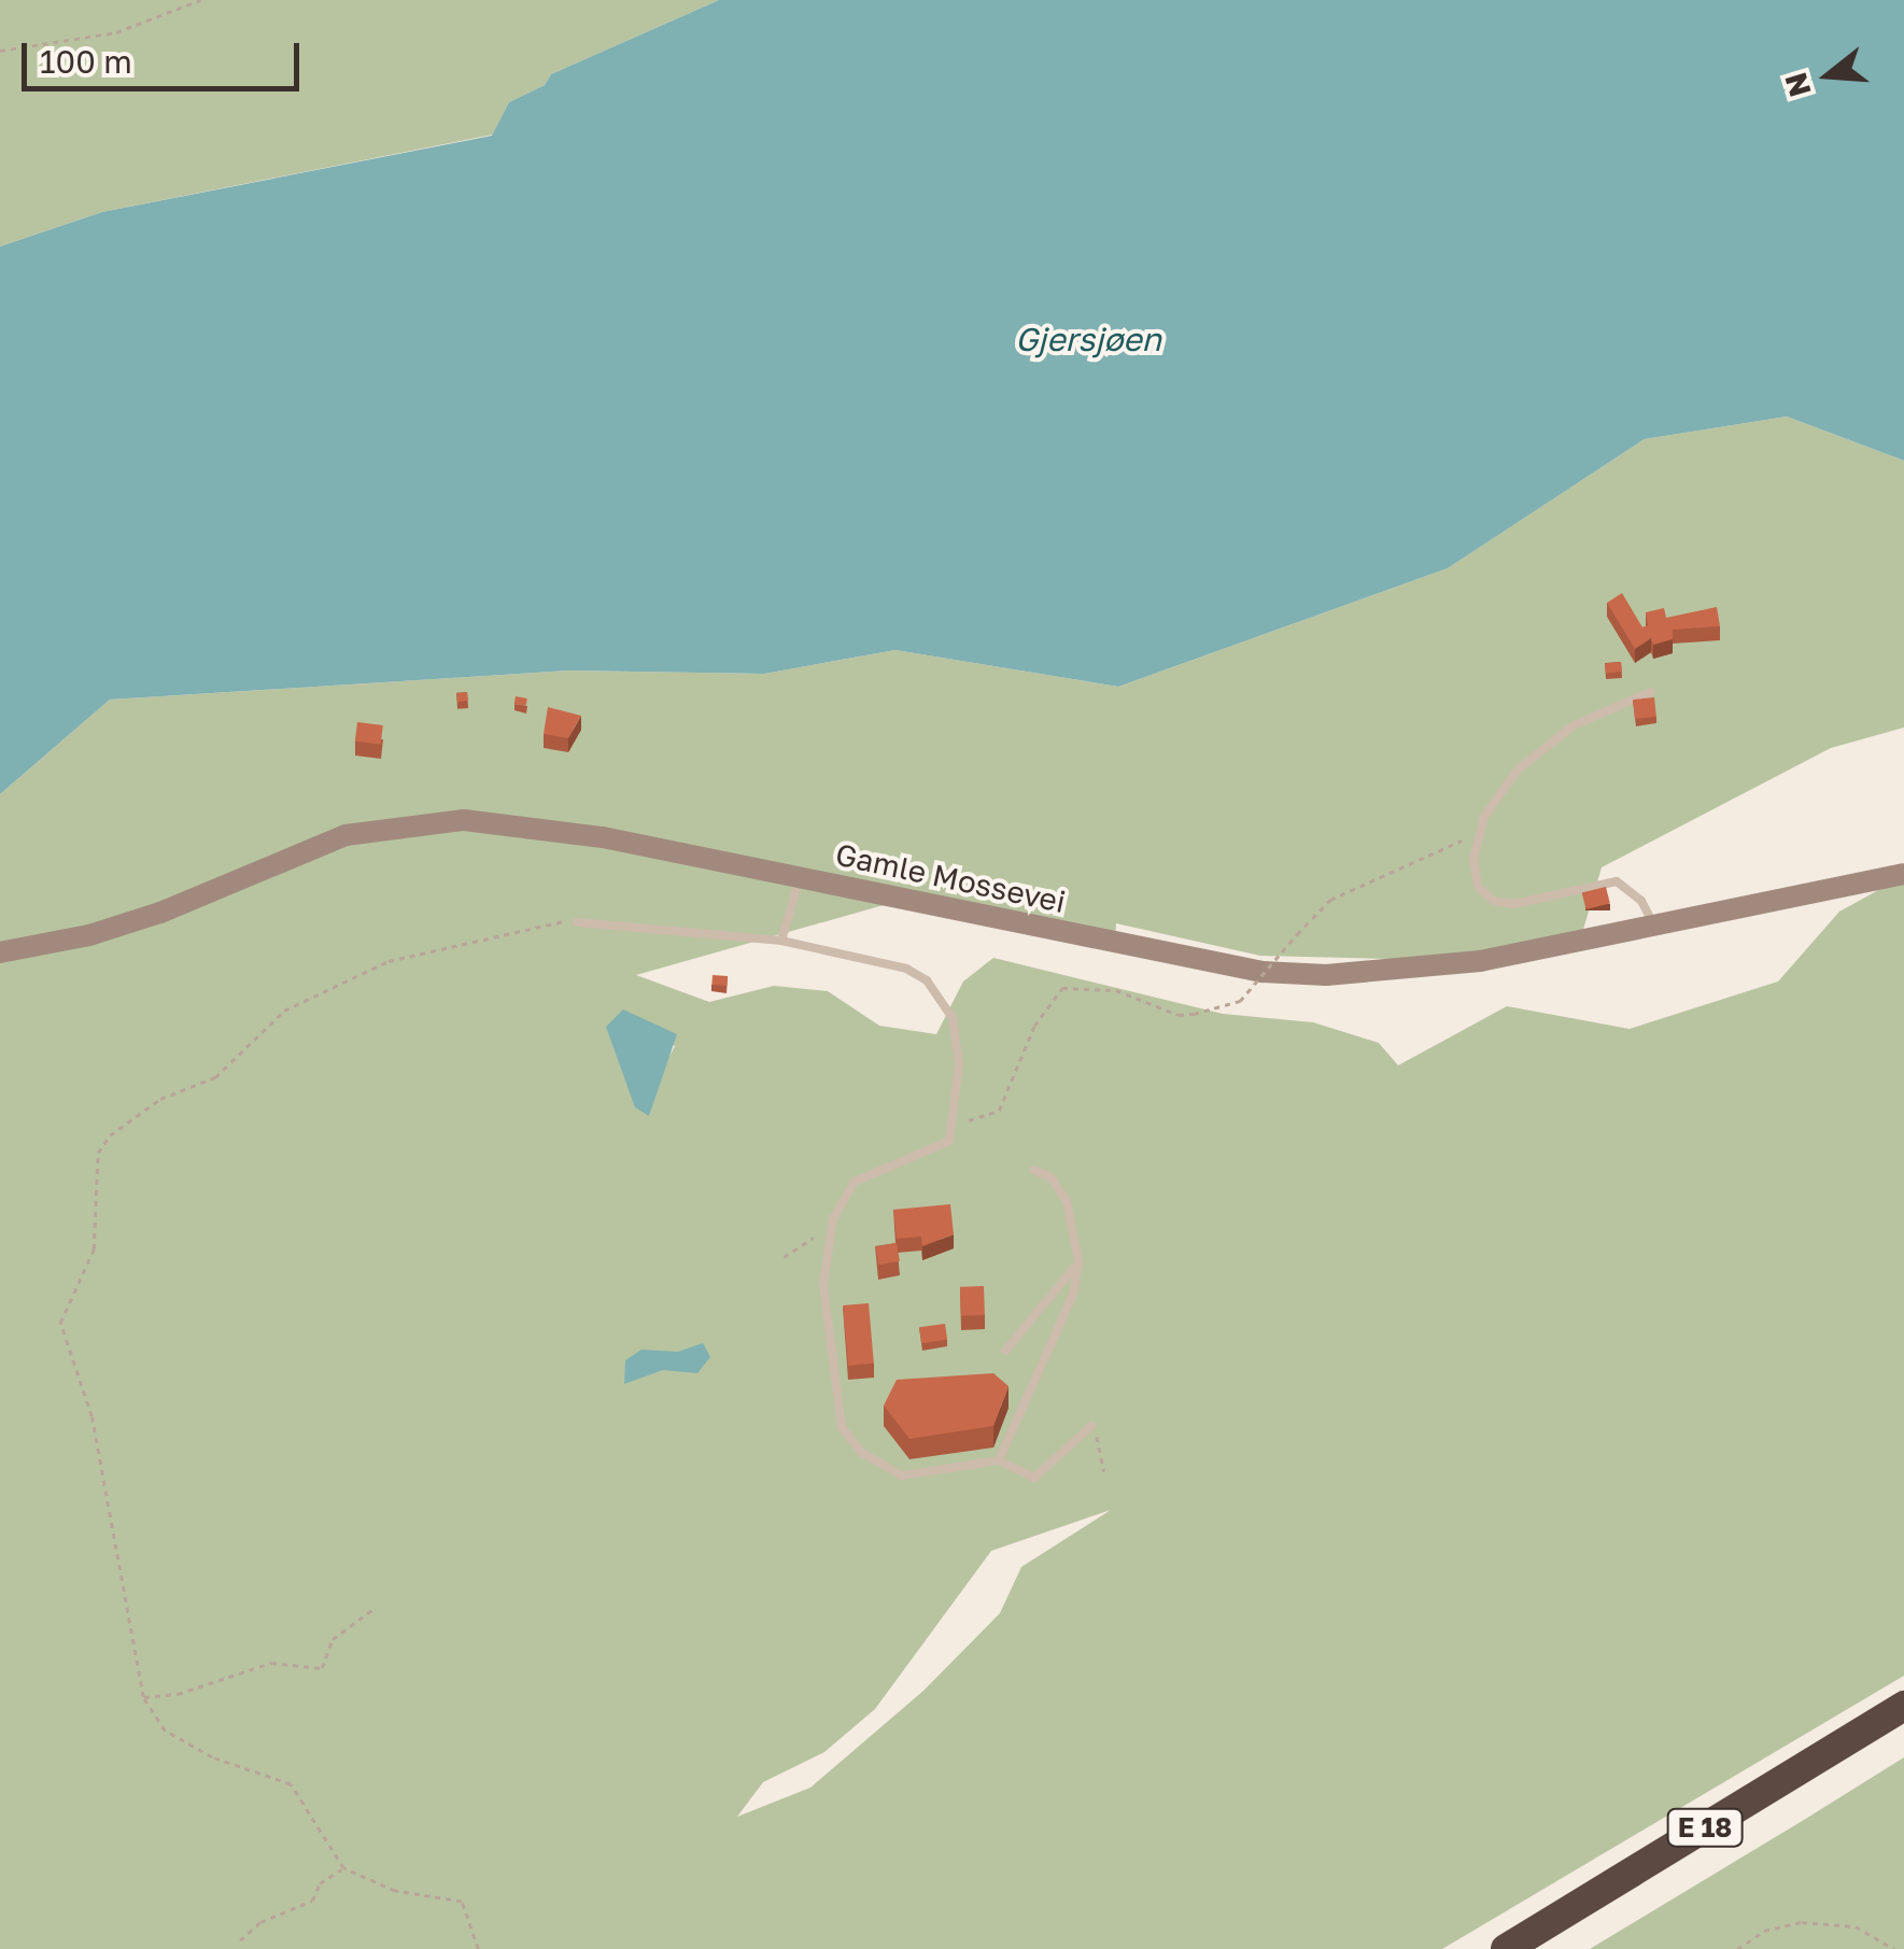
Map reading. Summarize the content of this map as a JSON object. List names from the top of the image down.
{
  "streets": {
    "highway": ["E 18"],
    "main road": ["Gamle Mossevei"]
  },
  "water": ["Gjersjøen"],
  "scale_bar": "100 m",
  "north": "left"
}
